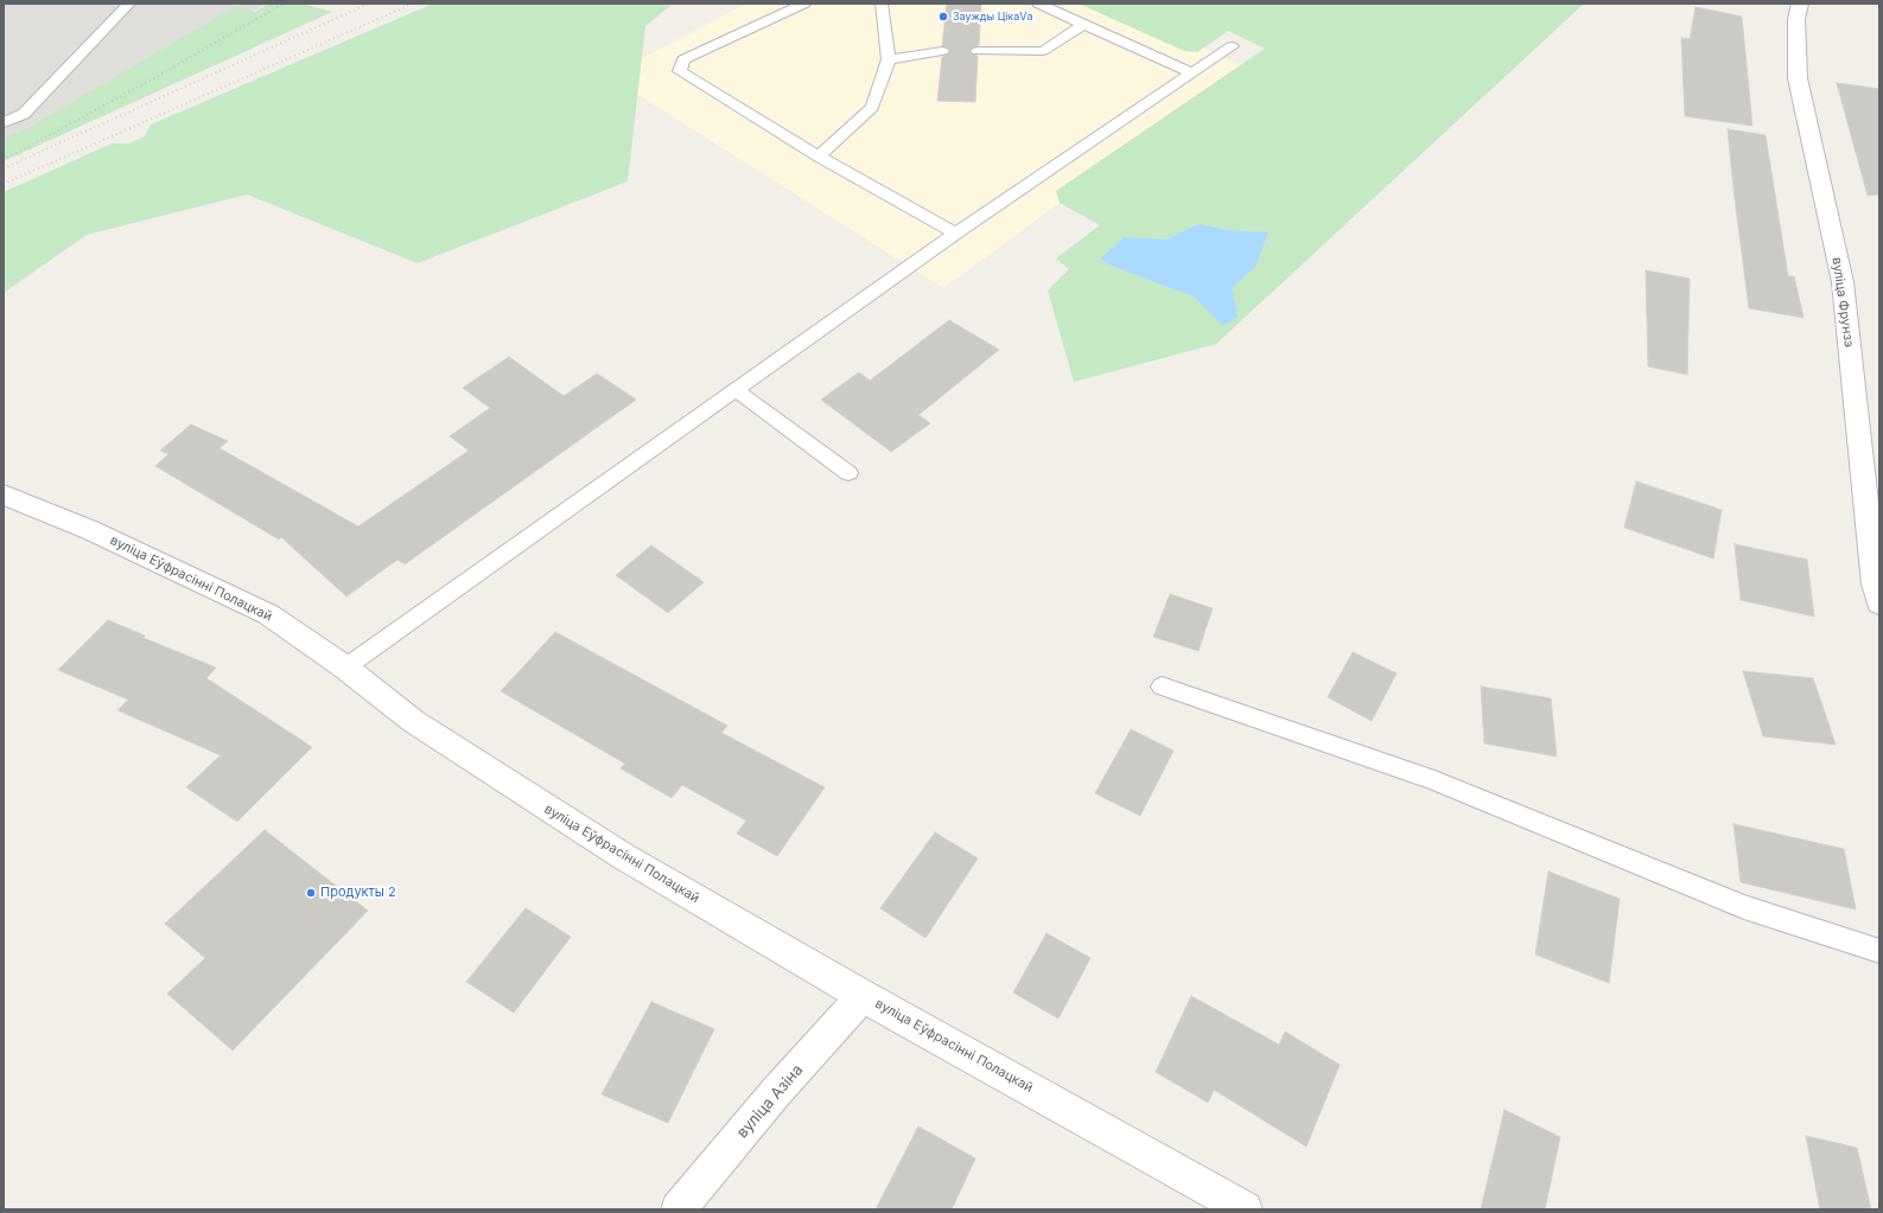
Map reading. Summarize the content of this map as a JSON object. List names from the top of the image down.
{
  "streets": {
    "street": ["вуліца Фрунзэ", "вуліца Еўфрасінні Полацкай", "вуліца Азіна"]
  },
  "crossings": [
    ["вуліца Еўфрасінні Полацкай", "вуліца Азіна"]
  ],
  "places": ["Заужды ЦікаVа", "Продукты 2"]
}
